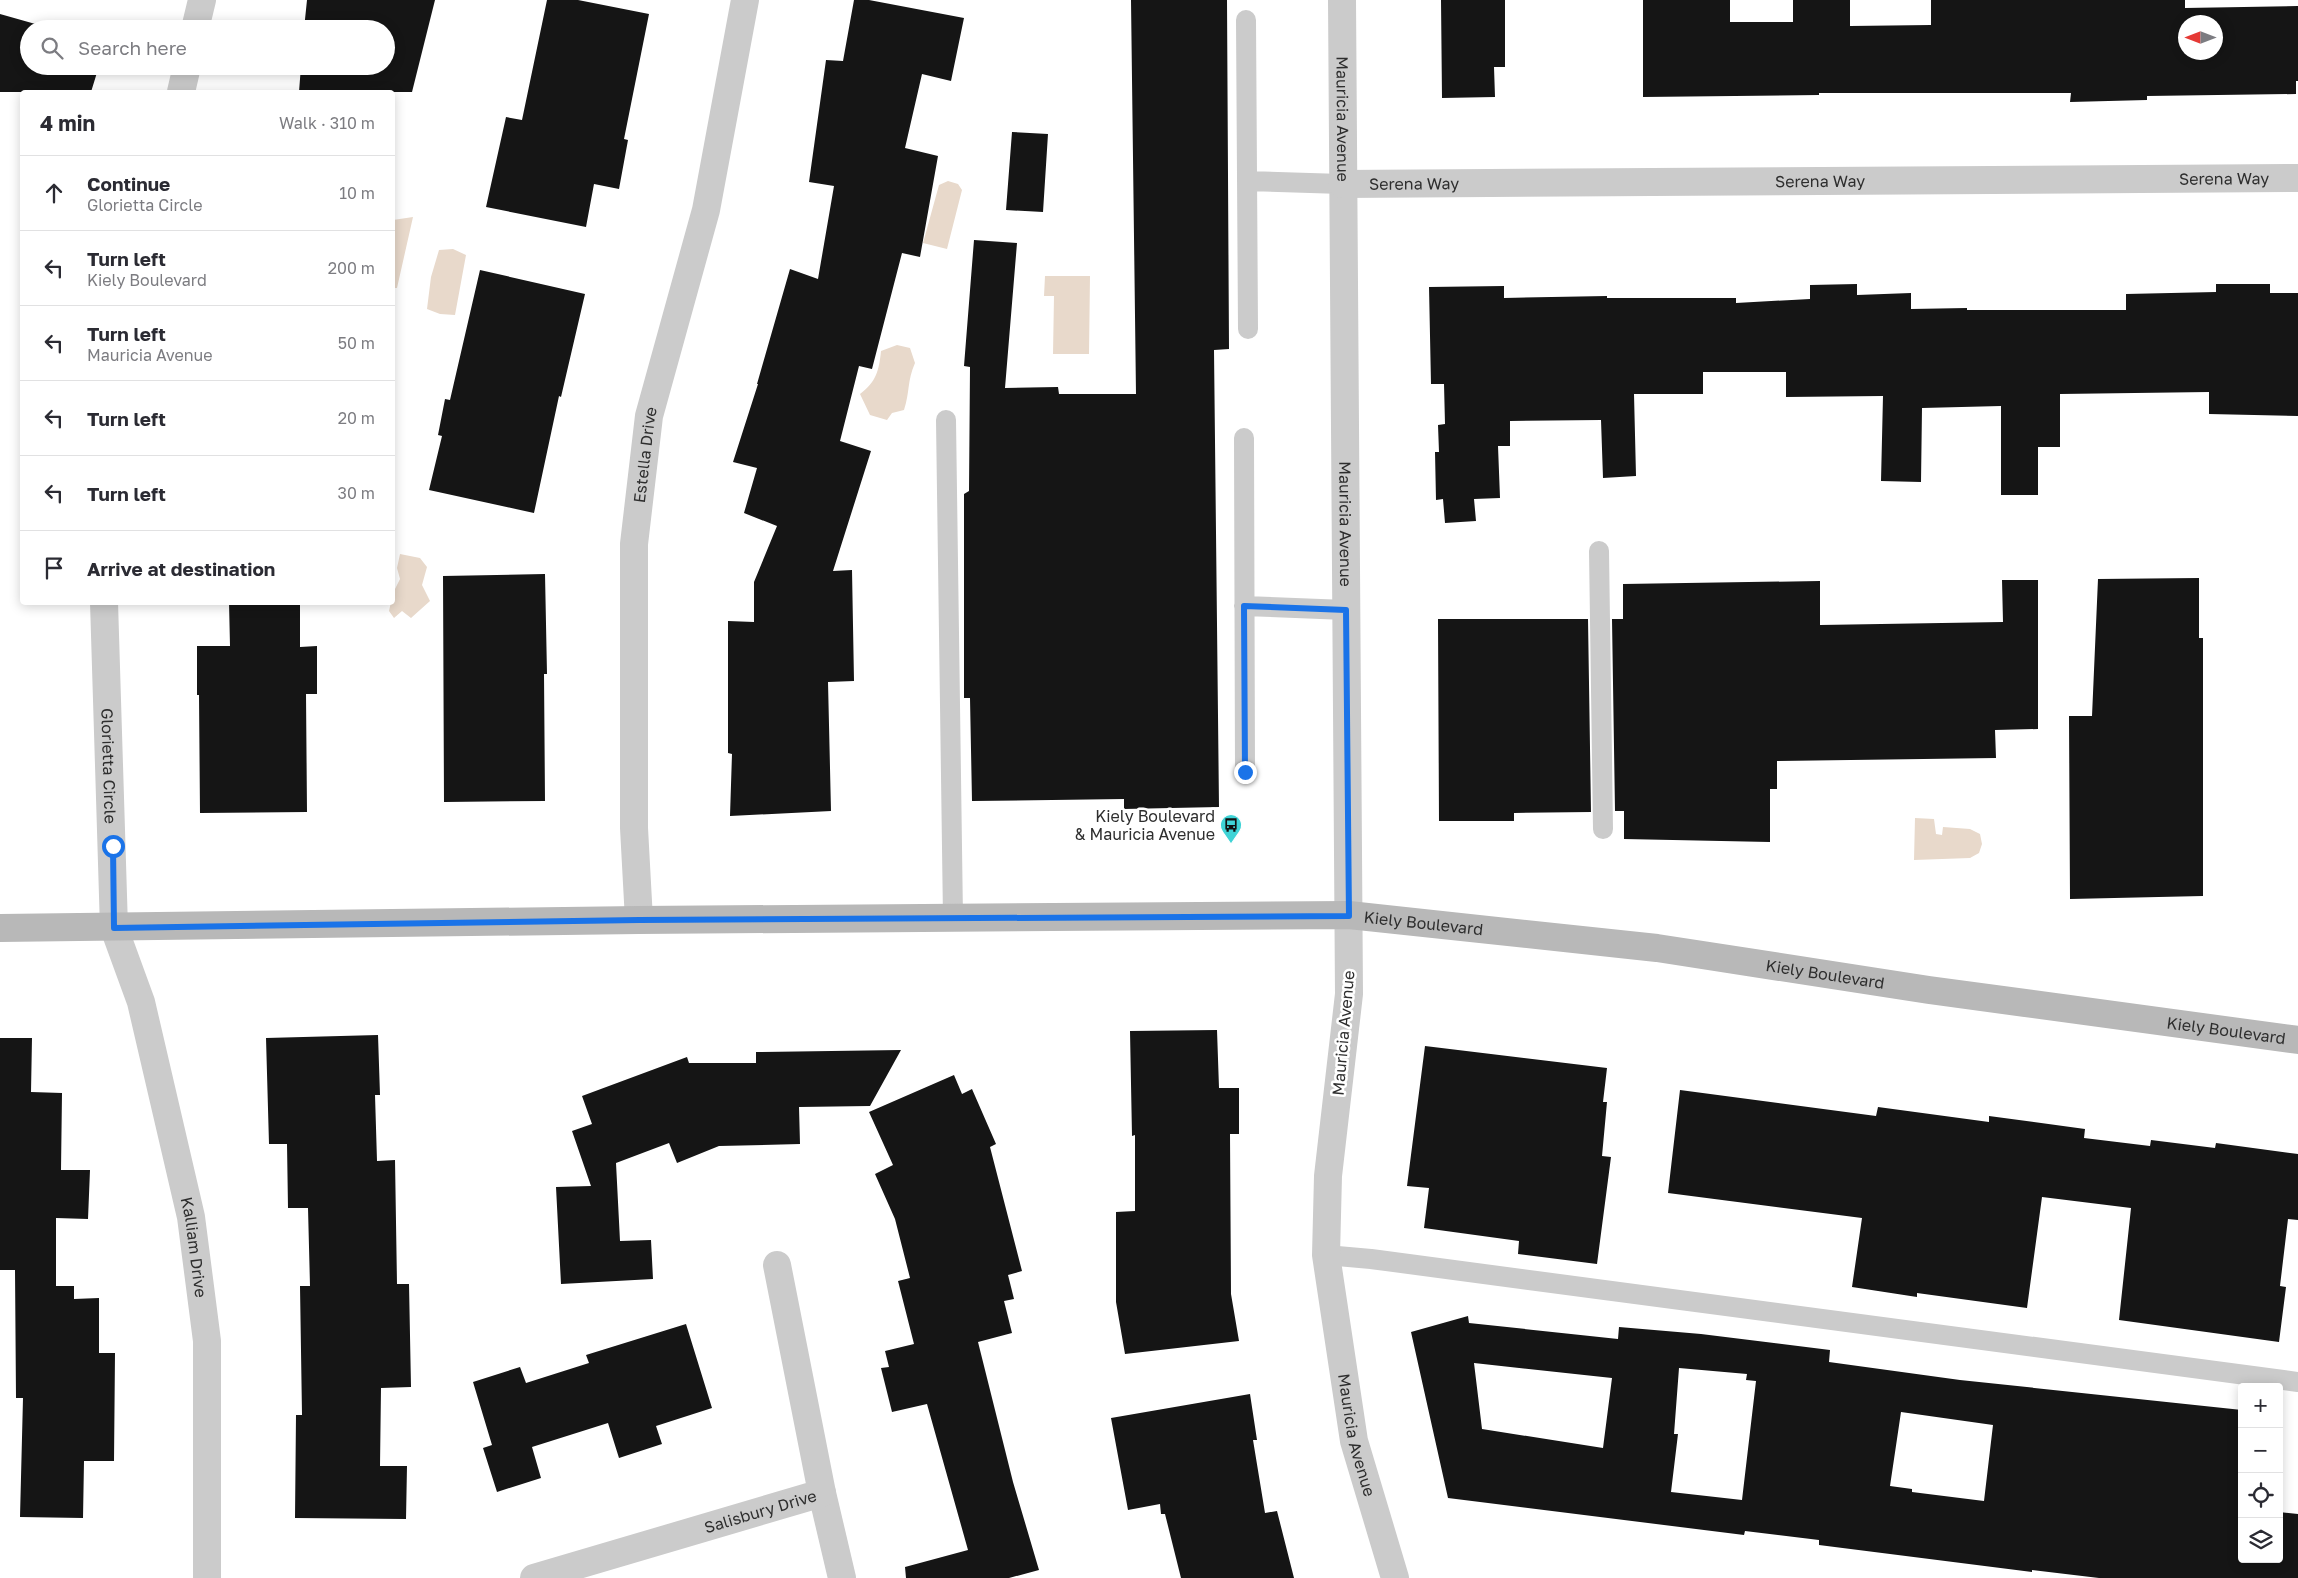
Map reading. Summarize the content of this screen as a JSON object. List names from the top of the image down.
{
  "streets": {
    "main road": ["Kiely Boulevard"],
    "street": [
      "Mauricia Avenue",
      "Serena Way",
      "Estella Drive",
      "Glorietta Circle",
      "Kalliam Drive",
      "Salisbury Drive"
    ]
  },
  "crossings": [
    ["Mauricia Avenue", "Serena Way"],
    ["Mauricia Avenue", "Kiely Boulevard"],
    ["Estella Drive", "Kiely Boulevard"],
    ["Glorietta Circle", "Kiely Boulevard"],
    ["Glorietta Circle", "Kalliam Drive"],
    ["Kiely Boulevard", "Kalliam Drive"]
  ],
  "places": {
    "bus stop": ["Kiely Boulevard & Mauricia Avenue"]
  },
  "north": "left",
  "page": {
    "search": "Search here",
    "heading": ["4 min", "Walk · 310 m"],
    "list": [
      ["Continue", "Glorietta Circle", "10 m"],
      ["Turn left", "Kiely Boulevard", "200 m"],
      ["Turn left", "Mauricia Avenue", "50 m"],
      ["Turn left", "20 m"],
      ["Turn left", "30 m"],
      "Arrive at destination"
    ],
    "map_buttons": ["+", "−"]
  }
}
